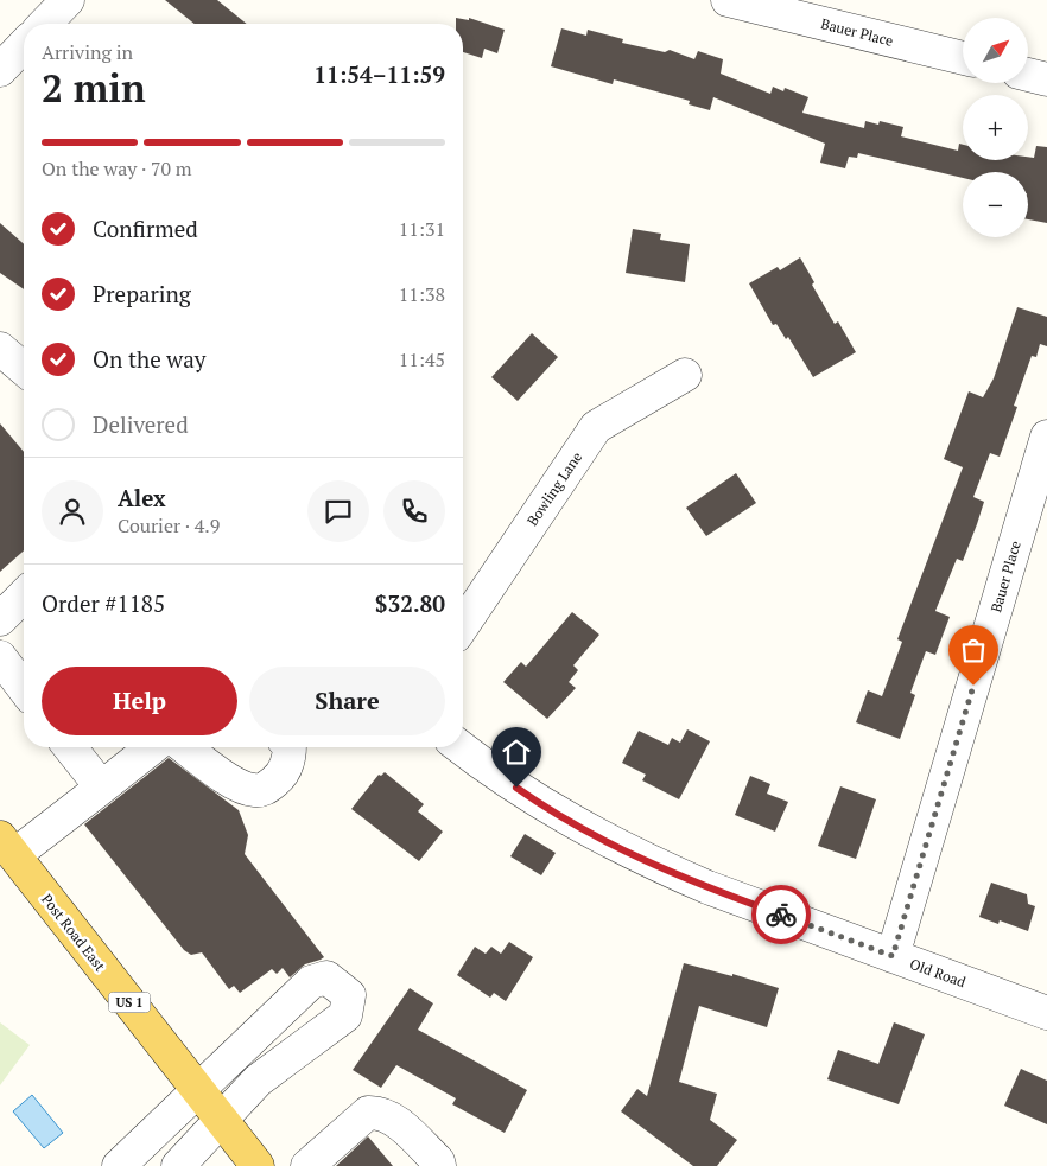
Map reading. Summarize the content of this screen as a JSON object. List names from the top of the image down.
{
  "streets": {
    "main road": ["Post Road East", "US 1"],
    "street": ["Bauer Place", "Bowling Lane", "Old Road"]
  },
  "crossings": [
    ["Bauer Place", "Old Road"]
  ],
  "north": "top right",
  "page": {
    "map_buttons": ["+", "−"],
    "heading": ["2 min", "Arriving in", "11:54–11:59"],
    "panel": [
      "Alex",
      "Courier · 4.9",
      "Order #1185",
      "$32.80"
    ],
    "bar": "On the way · 70 m",
    "list": [
      ["Confirmed", "11:31"],
      ["Preparing", "11:38"],
      ["On the way", "11:45"],
      "Delivered"
    ],
    "buttons": ["Help", "Share"]
  }
}
